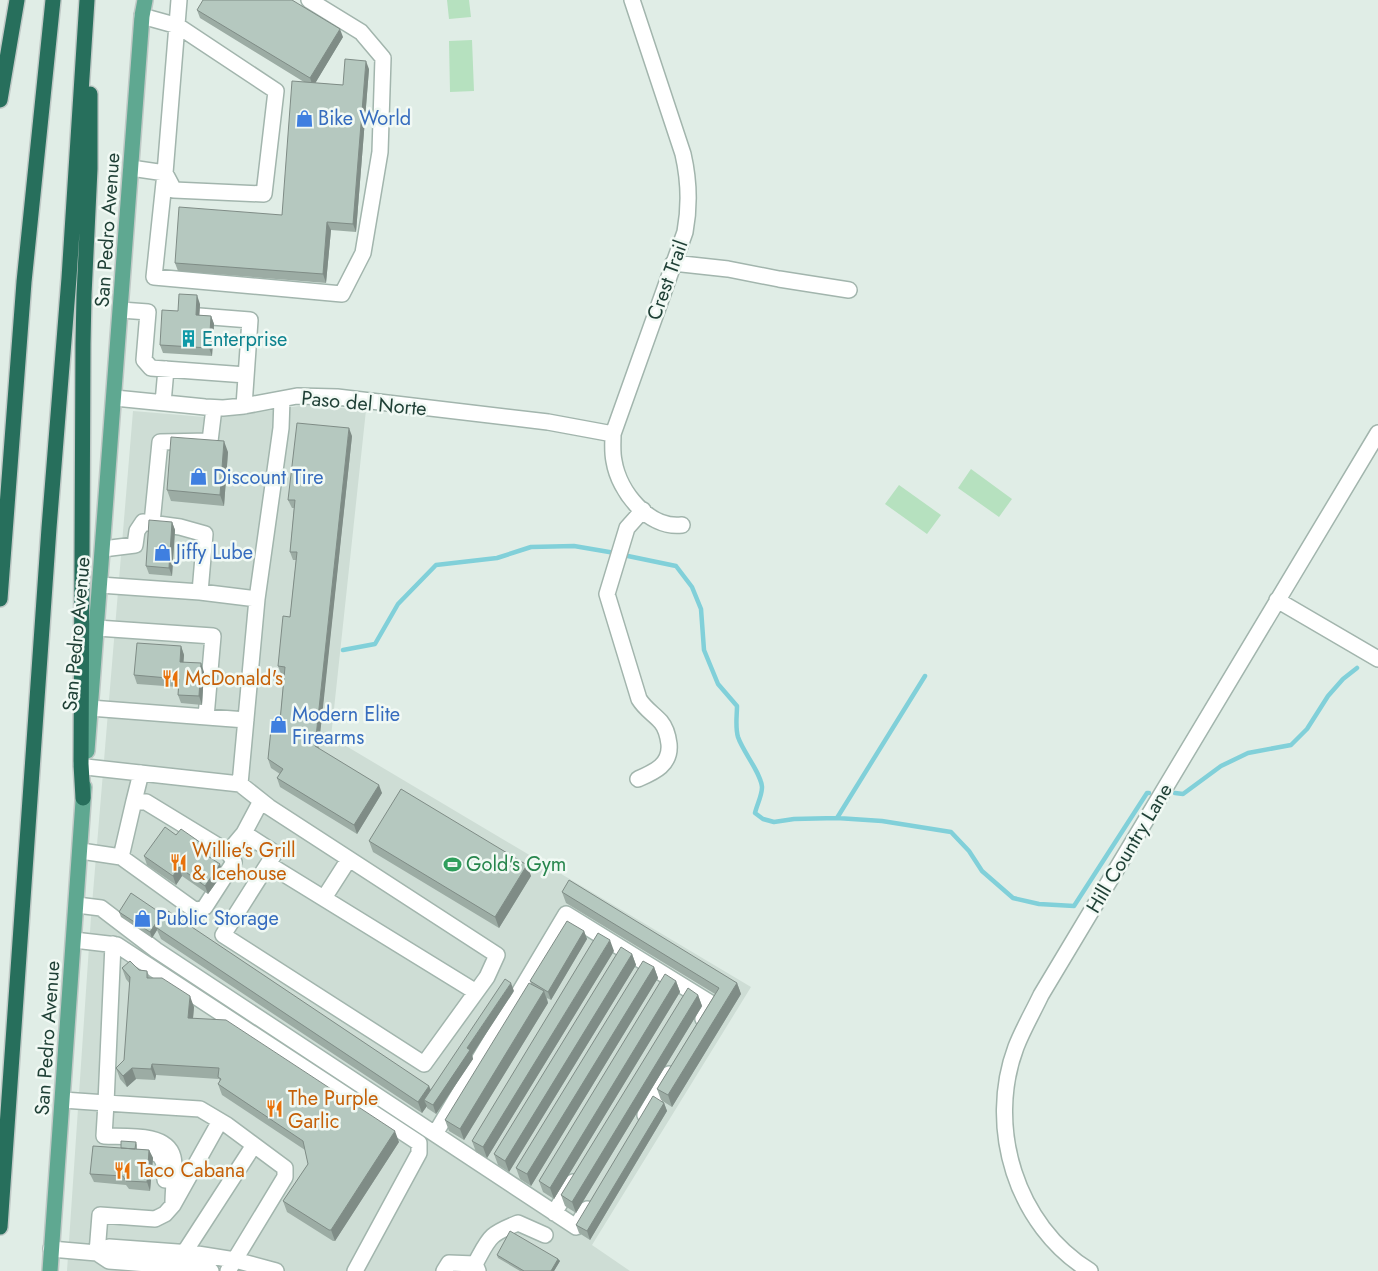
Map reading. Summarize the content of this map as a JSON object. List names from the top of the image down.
{
  "streets": {
    "main road": ["San Pedro Avenue"],
    "street": ["Crest Trail", "Paso del Norte", "Hill Country Lane"]
  },
  "crossings": [
    ["San Pedro Avenue", "Paso del Norte"],
    ["Crest Trail", "Paso del Norte"]
  ],
  "places": {
    "shop": [
      "Bike World",
      "Discount Tire",
      "Jiffy Lube",
      "Modern Elite Firearms",
      "Public Storage"
    ],
    "building": ["Enterprise"],
    "restaurant": [
      "McDonald's",
      "Willie's Grill & Icehouse",
      "The Purple Garlic",
      "Taco Cabana"
    ],
    "sports": ["Gold's Gym"]
  }
}
